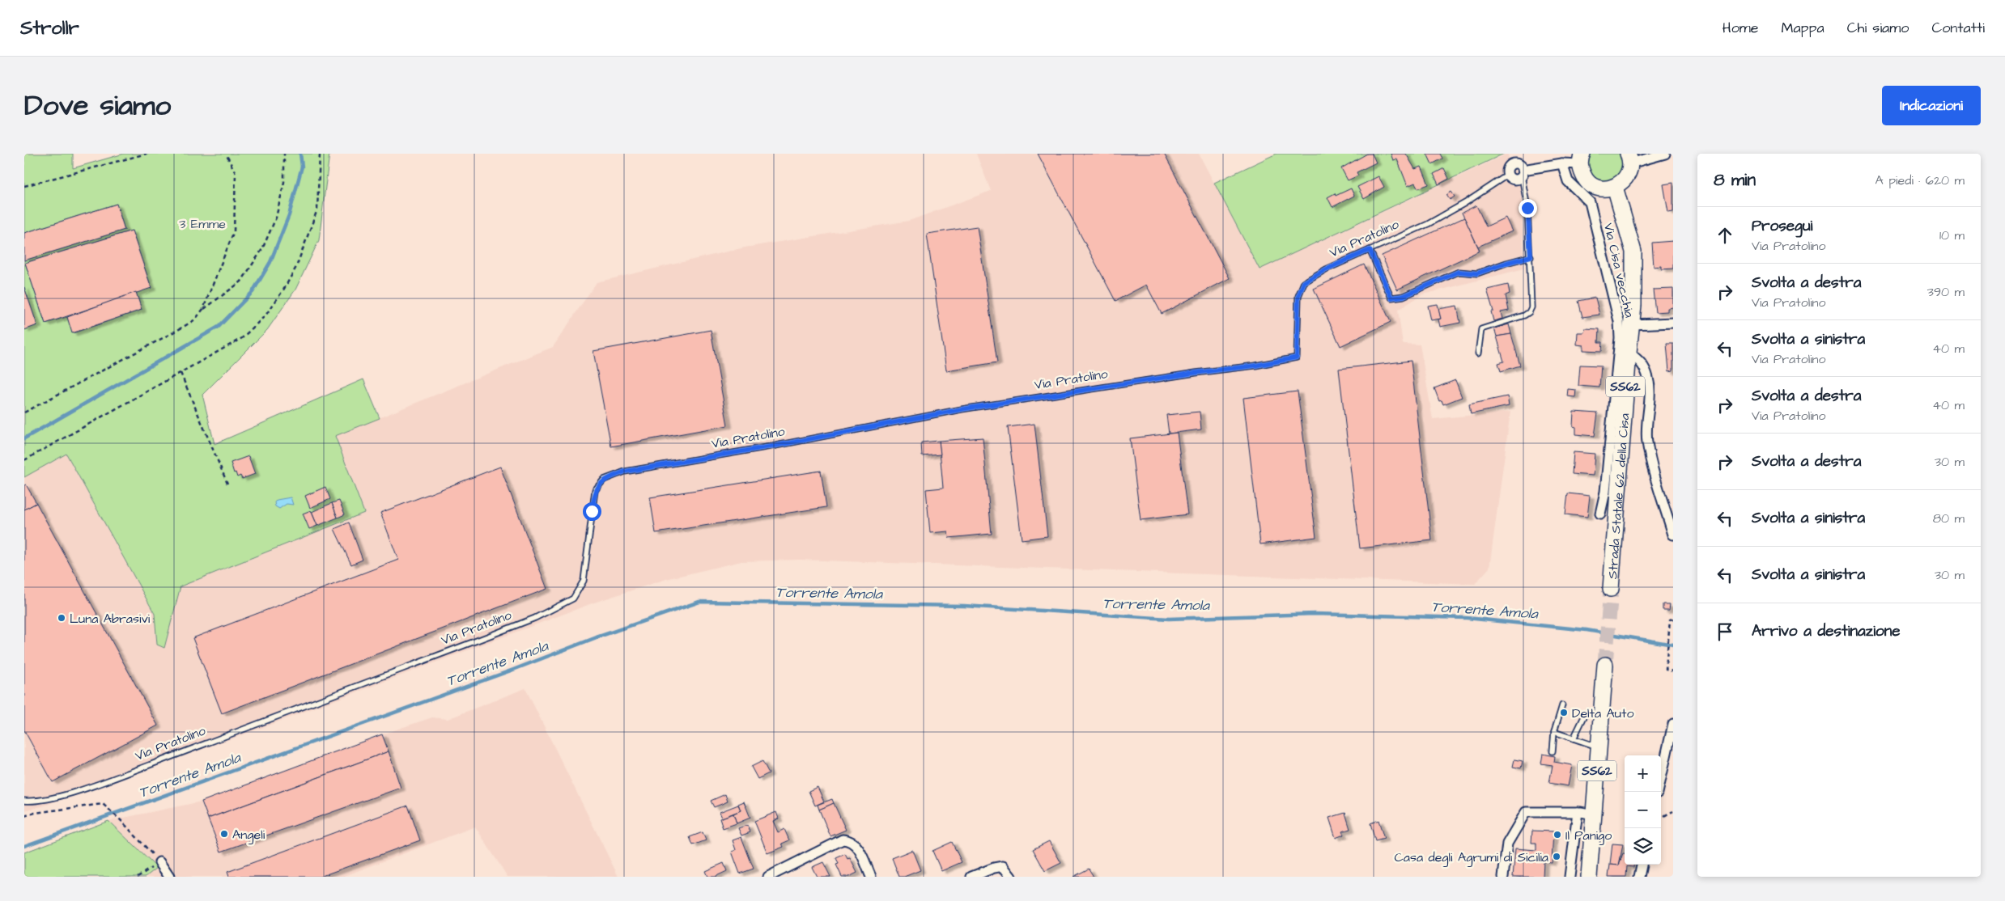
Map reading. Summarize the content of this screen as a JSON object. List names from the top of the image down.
{
  "streets": {
    "main road": ["SS62", "Strada Statale 62 della Cisa"],
    "street": ["Via Cisa vecchia"],
    "lane": ["Via Pratolino"]
  },
  "water": ["Torrente Amola"],
  "parks": ["3 Emme"],
  "places": [
    "Luna Abrasivi",
    "Delta Auto",
    "Angeli",
    "Il Panigo",
    "Casa degli Agrumi di Sicilia"
  ],
  "page": {
    "header": "Strollr",
    "nav": [
      "Home",
      "Mappa",
      "Chi siamo",
      "Contatti"
    ],
    "title": "Dove siamo",
    "buttons": "Indicazioni",
    "heading": ["8 min", "A piedi · 620 m"],
    "list": [
      ["Prosegui", "Via Pratolino", "10 m"],
      ["Svolta a destra", "Via Pratolino", "390 m"],
      ["Svolta a sinistra", "Via Pratolino", "40 m"],
      ["Svolta a destra", "Via Pratolino", "40 m"],
      ["Svolta a destra", "30 m"],
      ["Svolta a sinistra", "80 m"],
      ["Svolta a sinistra", "30 m"],
      "Arrivo a destinazione"
    ],
    "map_buttons": ["+", "−"]
  }
}
